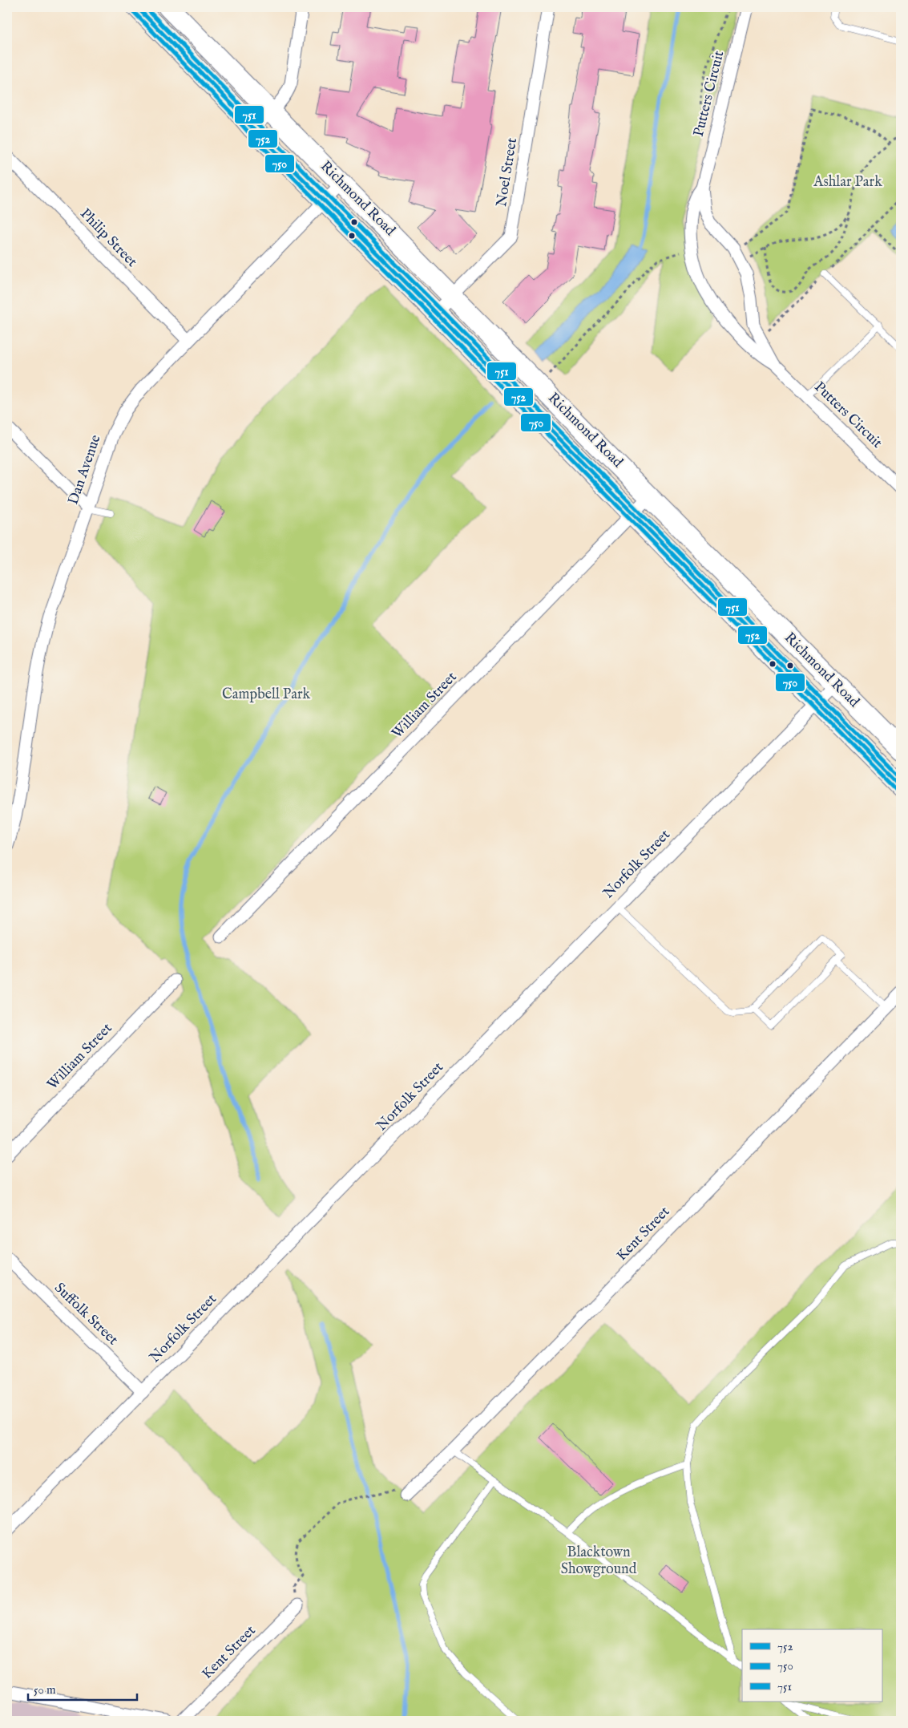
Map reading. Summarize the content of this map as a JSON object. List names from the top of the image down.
{
  "streets": {
    "main road": ["Richmond Road"],
    "street": [
      "Putters Circuit",
      "Noel Street",
      "Philip Street",
      "Dan Avenue",
      "William Street",
      "Norfolk Street",
      "Kent Street",
      "Suffolk Street"
    ]
  },
  "crossings": [
    ["Noel Street", "Richmond Road"],
    ["Richmond Road", "Dan Avenue"],
    ["Richmond Road", "William Street"],
    ["Richmond Road", "Norfolk Street"],
    ["Philip Street", "Dan Avenue"],
    ["Norfolk Street", "Suffolk Street"]
  ],
  "parks": ["Ashlar Park", "Campbell Park", "Blacktown Showground"],
  "lines": ["transit line 752", "transit line 751", "transit line 750"],
  "legend": ["752", "750", "751"],
  "scale_bar": "50 m"
}
